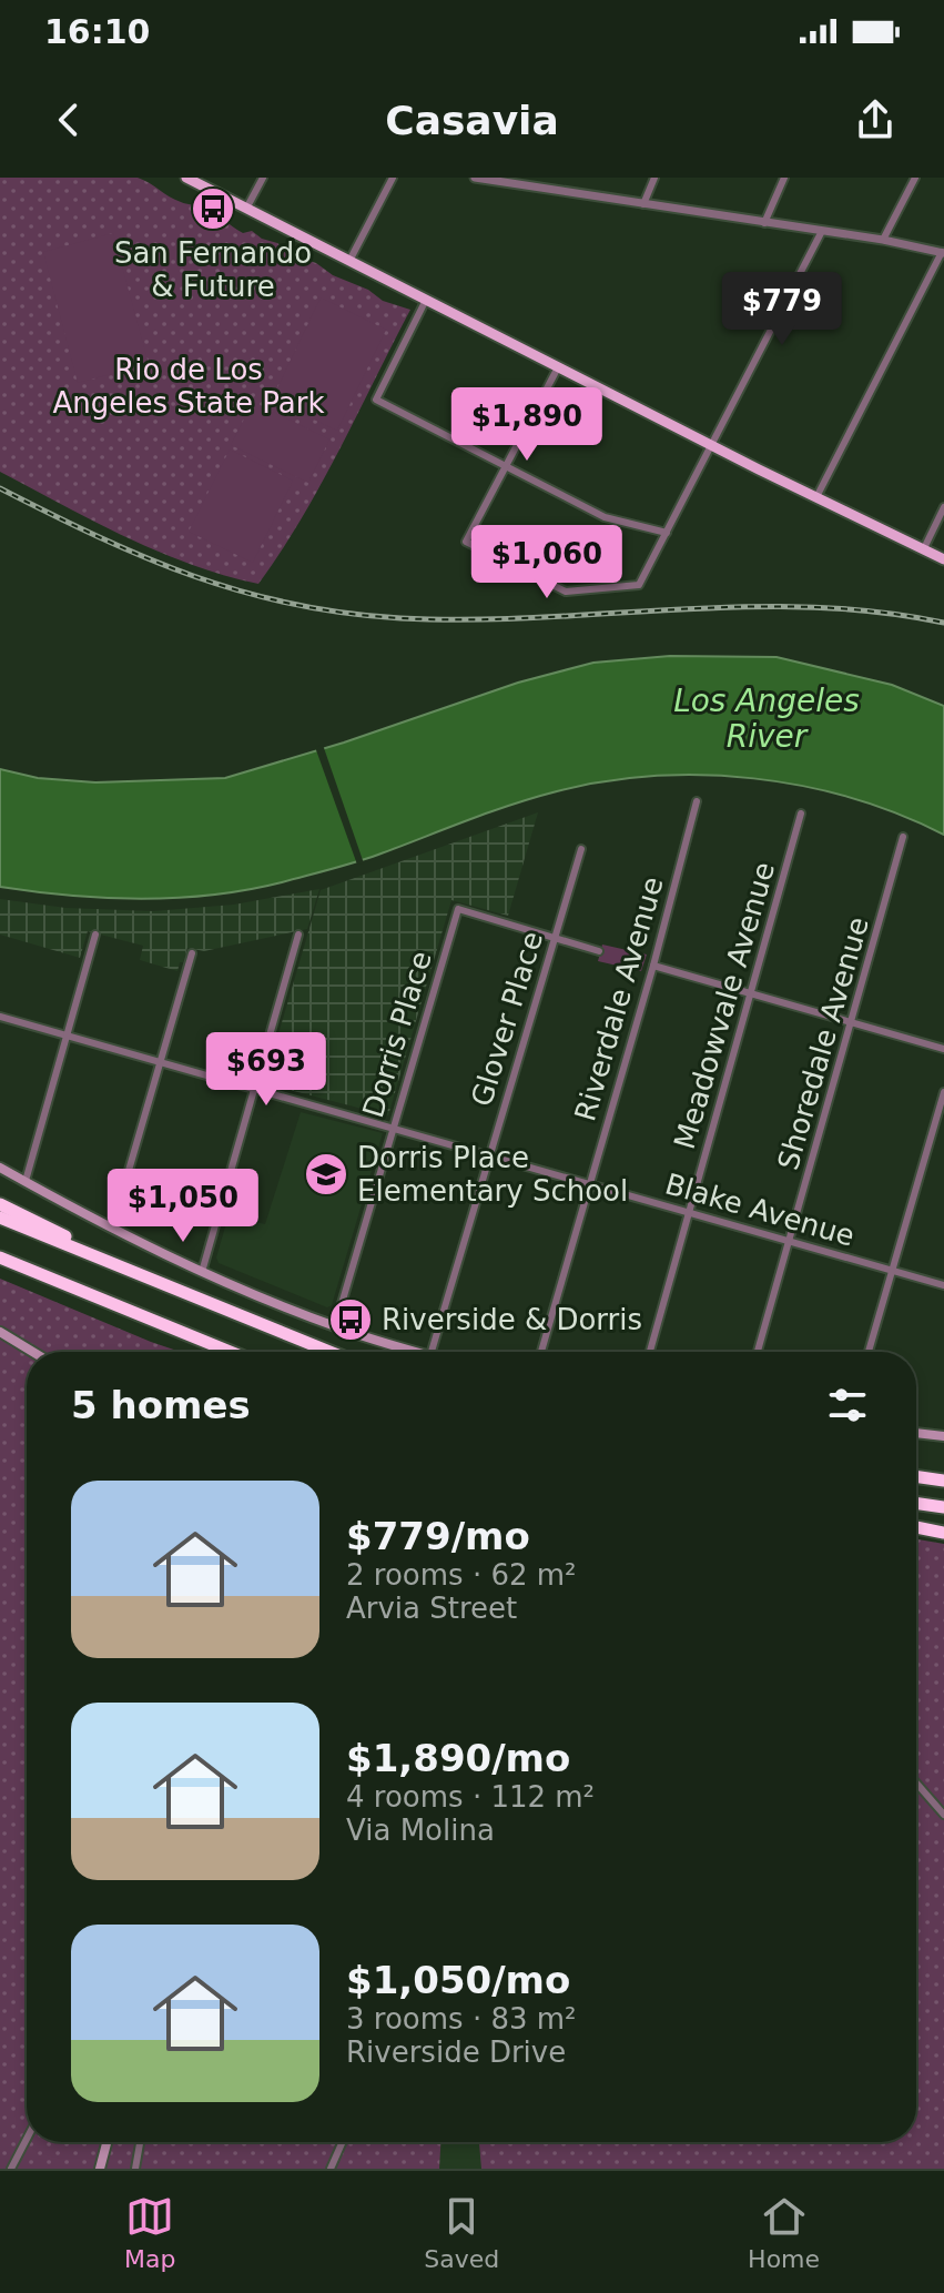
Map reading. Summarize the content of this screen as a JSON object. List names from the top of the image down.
{
  "streets": {
    "street": [
      "Riverdale Avenue",
      "Meadowvale Avenue",
      "Glover Place",
      "Dorris Place",
      "Shoredale Avenue",
      "Blake Avenue"
    ]
  },
  "crossings": [
    ["Riverdale Avenue", "Blake Avenue"],
    ["Meadowvale Avenue", "Blake Avenue"],
    ["Glover Place", "Dorris Place"],
    ["Glover Place", "Blake Avenue"],
    ["Dorris Place", "Blake Avenue"],
    ["Shoredale Avenue", "Blake Avenue"]
  ],
  "water": ["Los Angeles River"],
  "parks": ["Rio de Los Angeles State Park"],
  "places": {
    "bus stop": ["San Fernando & Future", "Riverside & Dorris"],
    "school or university": ["Dorris Place Elementary School"]
  },
  "page": {
    "status": "16:10",
    "header": "Casavia",
    "price": [
      "$779",
      "$1,890",
      "$1,060",
      "$693",
      "$1,050"
    ],
    "heading": "5 homes",
    "list": [
      {
        "name": "$779/mo",
        "note": "2 rooms · 62 m² · Arvia Street"
      },
      {
        "name": "$1,890/mo",
        "note": "4 rooms · 112 m² · Via Molina"
      },
      {
        "name": "$1,050/mo",
        "note": "3 rooms · 83 m² · Riverside Drive"
      }
    ],
    "tabs": ["Map", "Saved", "Home"]
  }
}
